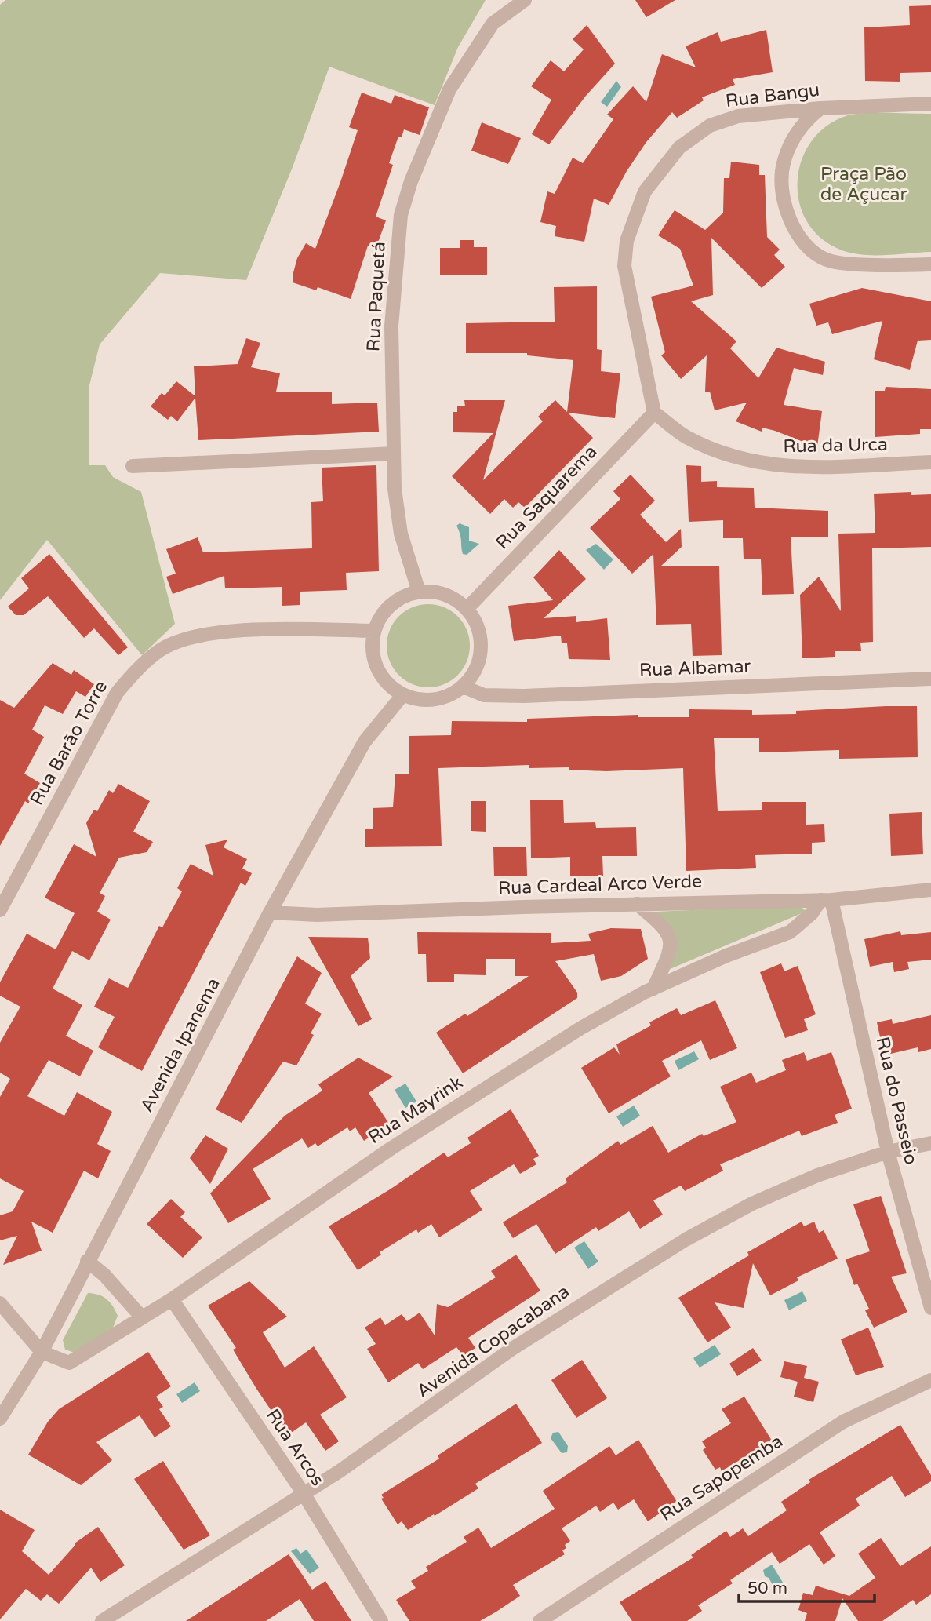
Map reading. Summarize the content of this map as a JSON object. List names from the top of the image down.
{
  "streets": {
    "street": [
      "Rua Bangu",
      "Rua Paquetá",
      "Rua da Urca",
      "Rua Saquarema",
      "Rua Albamar",
      "Rua Barão Torre",
      "Rua Cardeal Arco Verde",
      "Avenida Ipanema",
      "Rua do Passeio",
      "Rua Mayrink",
      "Avenida Copacabana",
      "Rua Arcos",
      "Rua Sapopemba"
    ]
  },
  "crossings": [
    ["Rua Bangu", "Rua da Urca"],
    ["Rua Bangu", "Rua Saquarema"],
    ["Rua Paquetá", "Rua Saquarema"],
    ["Rua Paquetá", "Rua Albamar"],
    ["Rua Paquetá", "Rua Barão Torre"],
    ["Rua Paquetá", "Avenida Ipanema"],
    ["Rua da Urca", "Rua Saquarema"],
    ["Rua Saquarema", "Rua Albamar"],
    ["Rua Saquarema", "Rua Barão Torre"],
    ["Rua Saquarema", "Avenida Ipanema"],
    ["Rua Albamar", "Rua Barão Torre"],
    ["Rua Albamar", "Avenida Ipanema"],
    ["Rua Barão Torre", "Avenida Ipanema"],
    ["Rua Cardeal Arco Verde", "Avenida Ipanema"],
    ["Rua Cardeal Arco Verde", "Rua do Passeio"],
    ["Rua Cardeal Arco Verde", "Rua Mayrink"],
    ["Avenida Ipanema", "Rua Mayrink"],
    ["Rua do Passeio", "Rua Mayrink"],
    ["Rua do Passeio", "Avenida Copacabana"],
    ["Rua Mayrink", "Rua Arcos"],
    ["Avenida Copacabana", "Rua Arcos"]
  ],
  "parks": ["Praça Pão de Açucar"],
  "scale_bar": "50 m"
}
